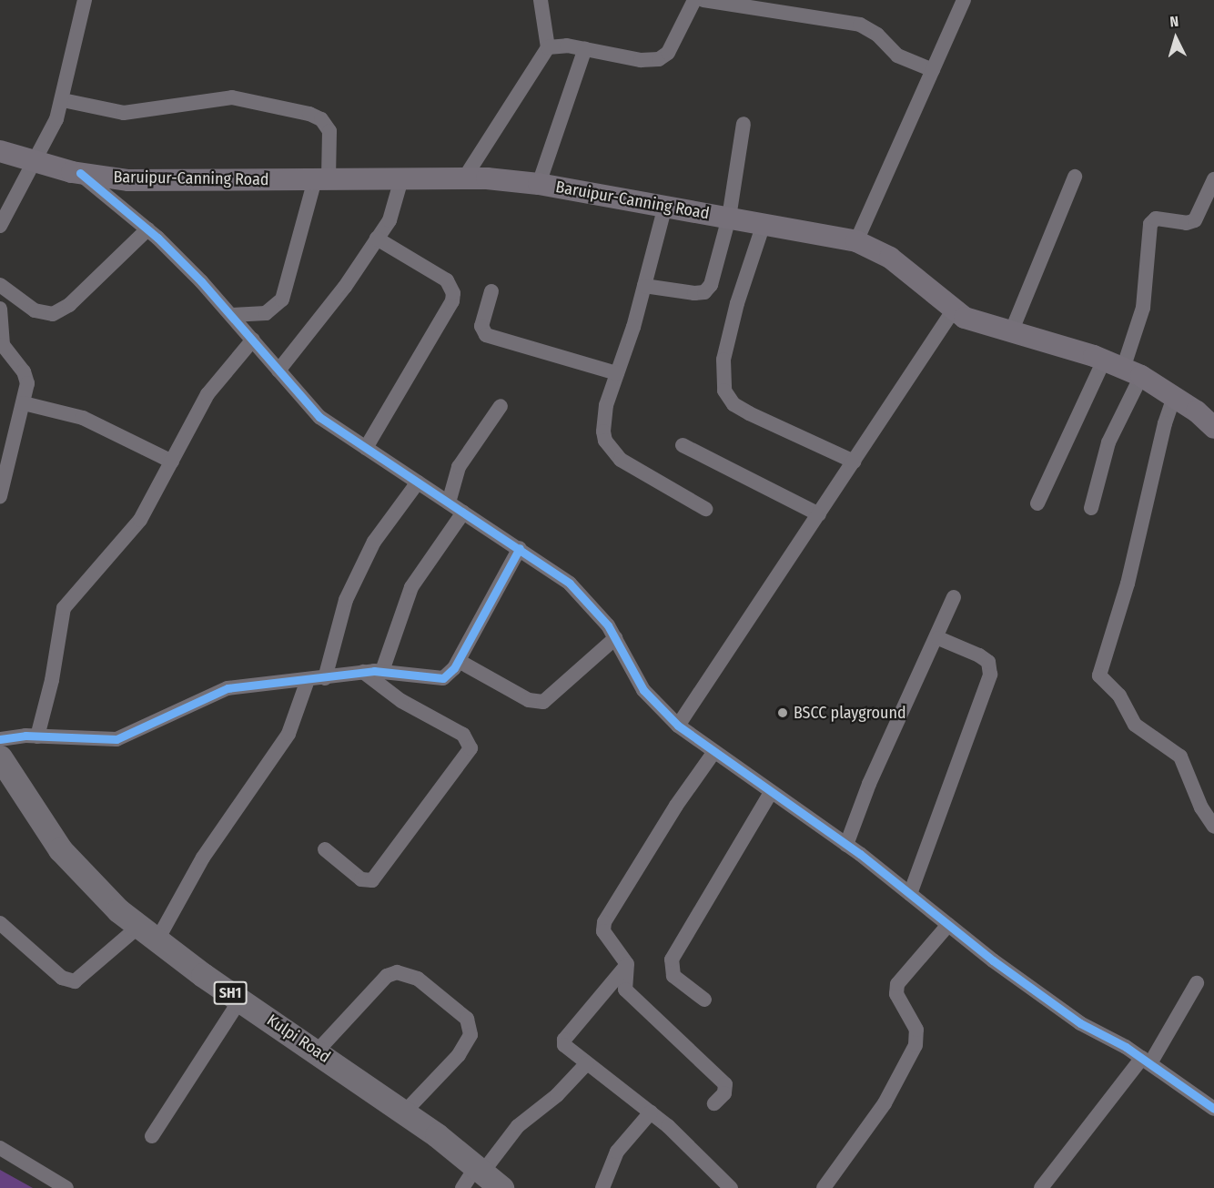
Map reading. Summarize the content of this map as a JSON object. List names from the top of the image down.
{
  "streets": {
    "main road": ["Baruipur-Canning Road", "SH1", "Kulpi Road"]
  },
  "places": ["BSCC playground"],
  "north": "top"
}
